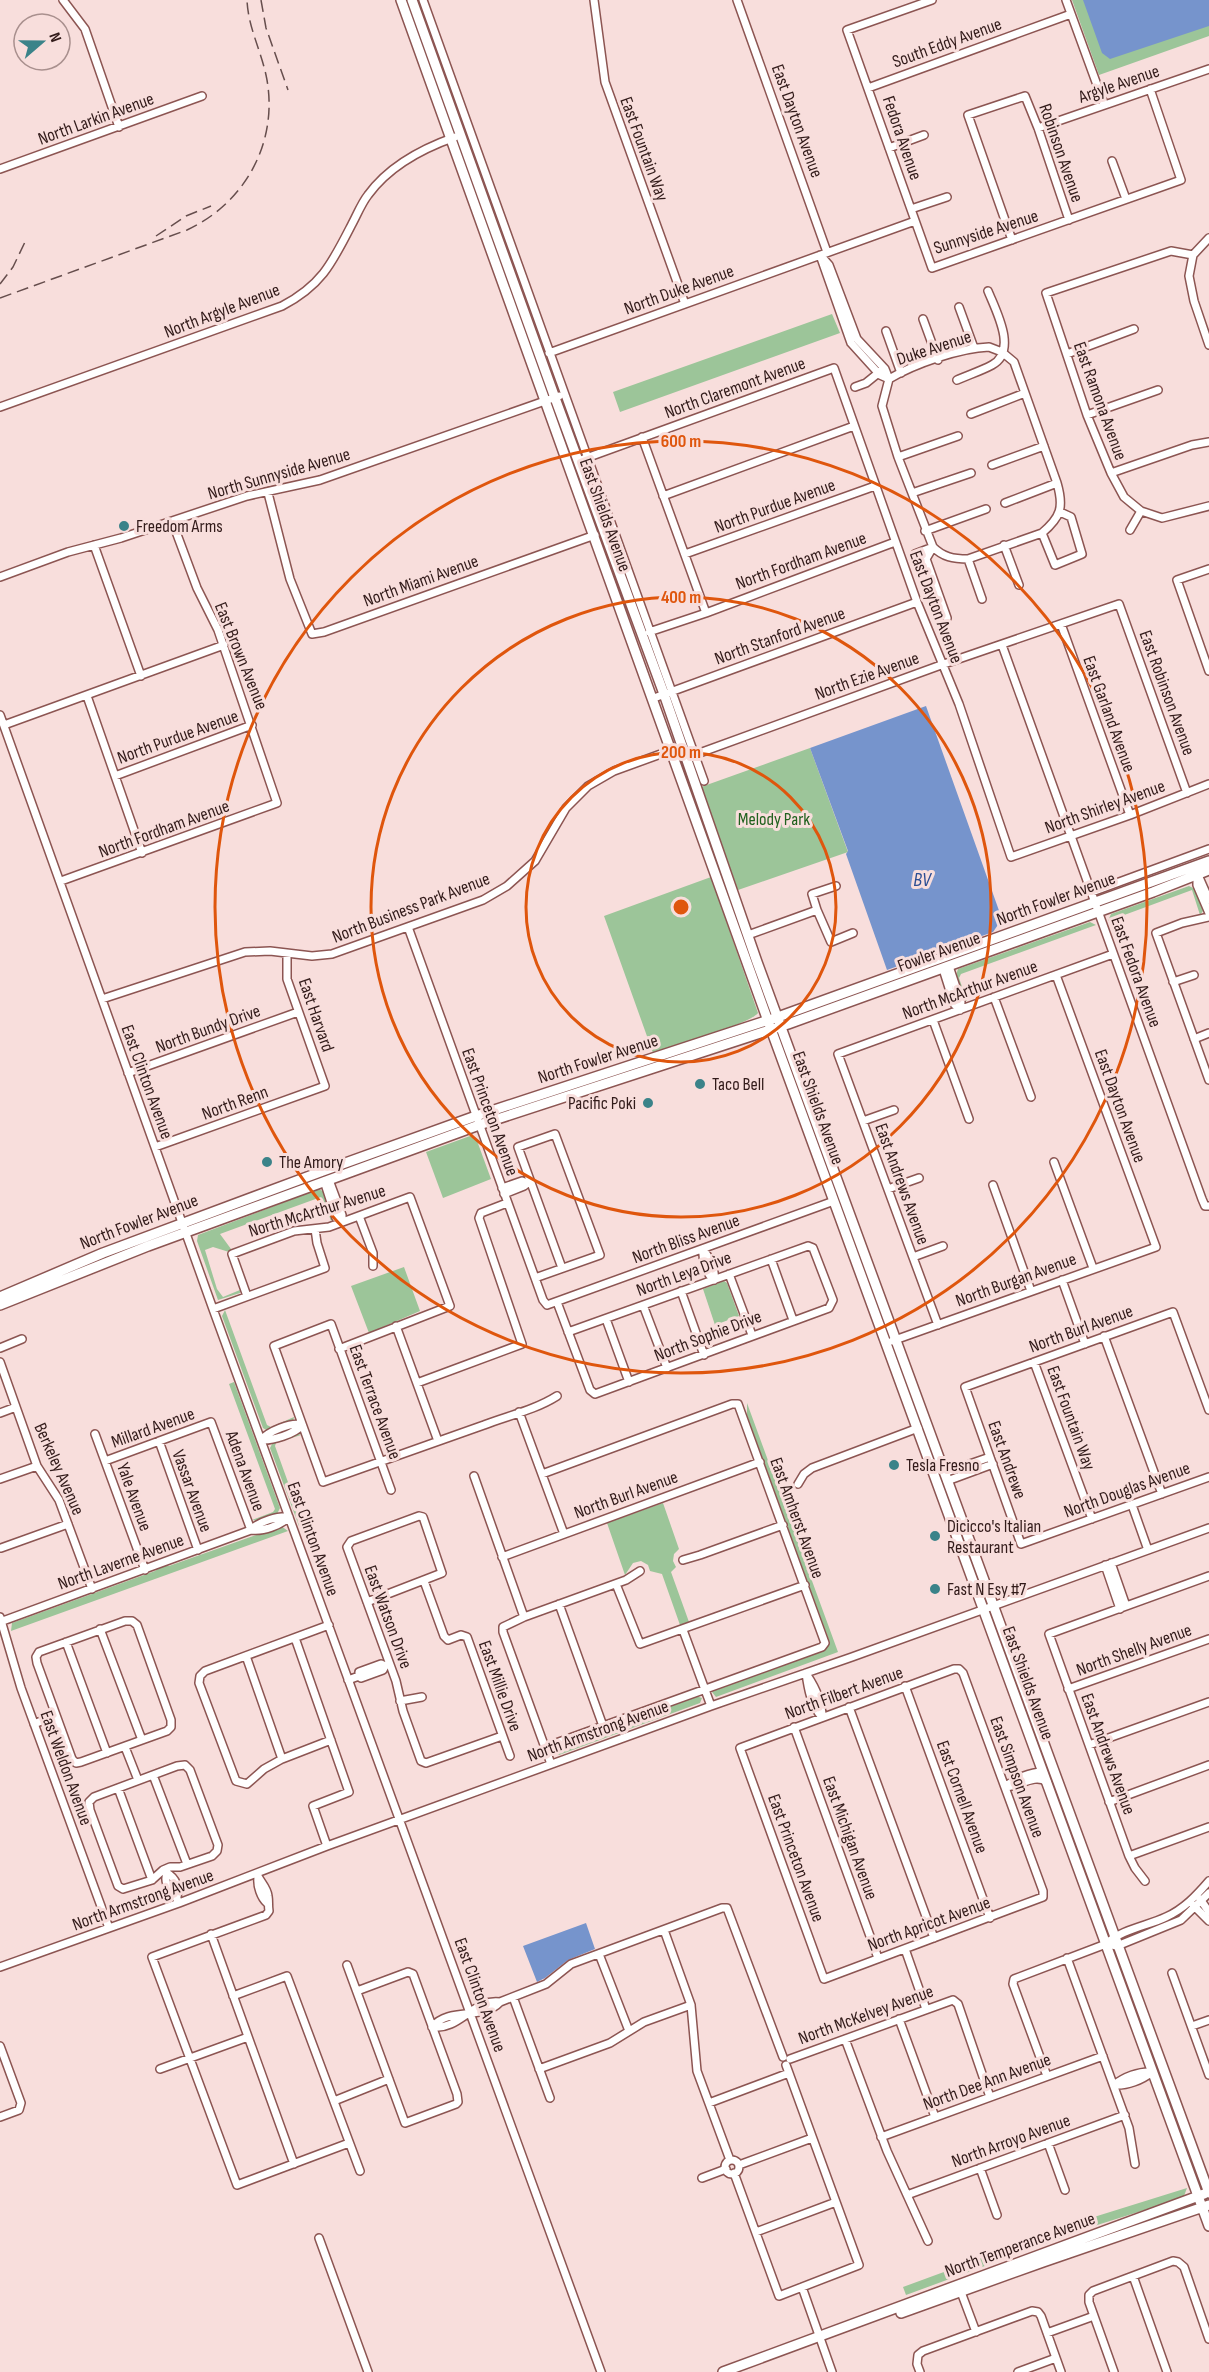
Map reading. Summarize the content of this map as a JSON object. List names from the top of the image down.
{
  "streets": {
    "main road": [
      "East Shields Avenue",
      "North Fowler Avenue",
      "Fowler Avenue",
      "North Temperance Avenue"
    ],
    "street": [
      "South Eddy Avenue",
      "Argyle Avenue",
      "North Larkin Avenue",
      "East Dayton Avenue",
      "Fedora Avenue",
      "East Fountain Way",
      "Robinson Avenue",
      "Sunnyside Avenue",
      "North Duke Avenue",
      "North Argyle Avenue",
      "Duke Avenue",
      "North Claremont Avenue",
      "East Ramona Avenue",
      "North Sunnyside Avenue",
      "North Purdue Avenue",
      "North Fordham Avenue",
      "North Miami Avenue",
      "North Stanford Avenue",
      "East Brown Avenue",
      "North Ezie Avenue",
      "East Robinson Avenue",
      "East Garland Avenue",
      "North Shirley Avenue",
      "North Business Park Avenue",
      "East Fedora Avenue",
      "North McArthur Avenue",
      "East Harvard",
      "North Bundy Drive",
      "East Clinton Avenue",
      "North Renn",
      "East Princeton Avenue",
      "East Andrews Avenue",
      "North Bliss Avenue",
      "North Leya Drive",
      "North Burgan Avenue",
      "North Burl Avenue",
      "North Sophie Drive",
      "East Terrace Avenue",
      "Millard Avenue",
      "East Andrewe",
      "Berkeley Avenue",
      "Adena Avenue",
      "North Douglas Avenue",
      "Vassar Avenue",
      "Yale Avenue",
      "East Amherst Avenue",
      "North Laverne Avenue",
      "East Watson Drive",
      "North Shelly Avenue",
      "East Millie Drive",
      "North Filbert Avenue",
      "North Armstrong Avenue",
      "East Weldon Avenue",
      "East Simpson Avenue",
      "East Cornell Avenue",
      "East Michigan Avenue",
      "North Apricot Avenue",
      "North McKelvey Avenue",
      "North Dee Ann Avenue",
      "North Arroyo Avenue"
    ]
  },
  "crossings": [
    ["South Eddy Avenue", "Fedora Avenue"],
    ["Argyle Avenue", "Robinson Avenue"],
    ["Argyle Avenue", "Sunnyside Avenue"],
    ["East Dayton Avenue", "Sunnyside Avenue"],
    ["East Dayton Avenue", "North Duke Avenue"],
    ["East Dayton Avenue", "North Claremont Avenue"],
    ["East Dayton Avenue", "North Purdue Avenue"],
    ["East Dayton Avenue", "North Fordham Avenue"],
    ["East Dayton Avenue", "North Stanford Avenue"],
    ["East Dayton Avenue", "North Ezie Avenue"],
    ["East Dayton Avenue", "North Shirley Avenue"],
    ["East Dayton Avenue", "North McArthur Avenue"],
    ["East Dayton Avenue", "North Burgan Avenue"],
    ["Fedora Avenue", "Sunnyside Avenue"],
    ["East Fountain Way", "North Duke Avenue"],
    ["East Fountain Way", "North Burl Avenue"],
    ["East Fountain Way", "North Douglas Avenue"],
    ["Robinson Avenue", "Sunnyside Avenue"],
    ["Sunnyside Avenue", "North Duke Avenue"],
    ["North Duke Avenue", "East Shields Avenue"],
    ["North Argyle Avenue", "East Shields Avenue"],
    ["North Claremont Avenue", "East Shields Avenue"],
    ["North Sunnyside Avenue", "East Shields Avenue"],
    ["North Sunnyside Avenue", "North Miami Avenue"],
    ["North Sunnyside Avenue", "East Brown Avenue"],
    ["North Purdue Avenue", "East Brown Avenue"],
    ["East Shields Avenue", "North Fordham Avenue"],
    ["East Shields Avenue", "North Miami Avenue"],
    ["East Shields Avenue", "North Stanford Avenue"],
    ["East Shields Avenue", "North Ezie Avenue"],
    ["East Shields Avenue", "North Fowler Avenue"],
    ["East Shields Avenue", "North Business Park Avenue"],
    ["East Shields Avenue", "Fowler Avenue"],
    ["East Shields Avenue", "North Bliss Avenue"],
    ["East Shields Avenue", "North Burgan Avenue"],
    ["East Shields Avenue", "North Armstrong Avenue"],
    ["East Shields Avenue", "North Temperance Avenue"],
    ["North Fordham Avenue", "East Brown Avenue"],
    ["North Fordham Avenue", "East Clinton Avenue"],
    ["North Ezie Avenue", "East Robinson Avenue"],
    ["North Ezie Avenue", "East Garland Avenue"],
    ["North Ezie Avenue", "East Fedora Avenue"],
    ["East Robinson Avenue", "North Shirley Avenue"],
    ["East Garland Avenue", "North Shirley Avenue"],
    ["North Shirley Avenue", "East Fedora Avenue"],
    ["North Fowler Avenue", "Fowler Avenue"],
    ["North Fowler Avenue", "East Fedora Avenue"],
    ["North Fowler Avenue", "East Clinton Avenue"],
    ["North Fowler Avenue", "East Princeton Avenue"],
    ["North Business Park Avenue", "East Harvard"],
    ["North Business Park Avenue", "East Clinton Avenue"],
    ["North Business Park Avenue", "East Princeton Avenue"],
    ["Fowler Avenue", "East Fedora Avenue"],
    ["East Fedora Avenue", "North McArthur Avenue"],
    ["North McArthur Avenue", "East Andrews Avenue"],
    ["East Harvard", "North Bundy Drive"],
    ["East Harvard", "North Renn"],
    ["North Bundy Drive", "East Clinton Avenue"],
    ["East Clinton Avenue", "North Renn"],
    ["East Clinton Avenue", "North Laverne Avenue"],
    ["East Clinton Avenue", "North Armstrong Avenue"],
    ["East Princeton Avenue", "North Bliss Avenue"],
    ["East Princeton Avenue", "North Filbert Avenue"],
    ["East Princeton Avenue", "North Apricot Avenue"],
    ["East Andrews Avenue", "North Burgan Avenue"],
    ["East Andrews Avenue", "North Shelly Avenue"],
    ["North Leya Drive", "North Sophie Drive"],
    ["North Burl Avenue", "East Andrewe"],
    ["North Burl Avenue", "East Amherst Avenue"],
    ["Millard Avenue", "Adena Avenue"],
    ["Millard Avenue", "Vassar Avenue"],
    ["Millard Avenue", "Yale Avenue"],
    ["East Andrewe", "North Douglas Avenue"],
    ["Berkeley Avenue", "North Laverne Avenue"],
    ["Adena Avenue", "North Laverne Avenue"],
    ["Vassar Avenue", "North Laverne Avenue"],
    ["Yale Avenue", "North Laverne Avenue"],
    ["East Amherst Avenue", "North Armstrong Avenue"],
    ["North Laverne Avenue", "East Weldon Avenue"],
    ["East Watson Drive", "East Millie Drive"],
    ["North Filbert Avenue", "East Simpson Avenue"],
    ["North Filbert Avenue", "East Cornell Avenue"],
    ["North Filbert Avenue", "East Michigan Avenue"],
    ["North Armstrong Avenue", "East Weldon Avenue"],
    ["East Simpson Avenue", "North Apricot Avenue"],
    ["East Cornell Avenue", "North Apricot Avenue"],
    ["East Michigan Avenue", "North Apricot Avenue"],
    ["North McKelvey Avenue", "North Dee Ann Avenue"]
  ],
  "water": ["BV"],
  "parks": ["Melody Park"],
  "places": [
    "Freedom Arms",
    "Taco Bell",
    "Pacific Poki",
    "The Amory",
    "Tesla Fresno",
    "Dicicco's Italian Restaurant",
    "Fast N Esy #7"
  ],
  "north": "right",
  "rings": ["600 m", "400 m", "200 m"]
}
